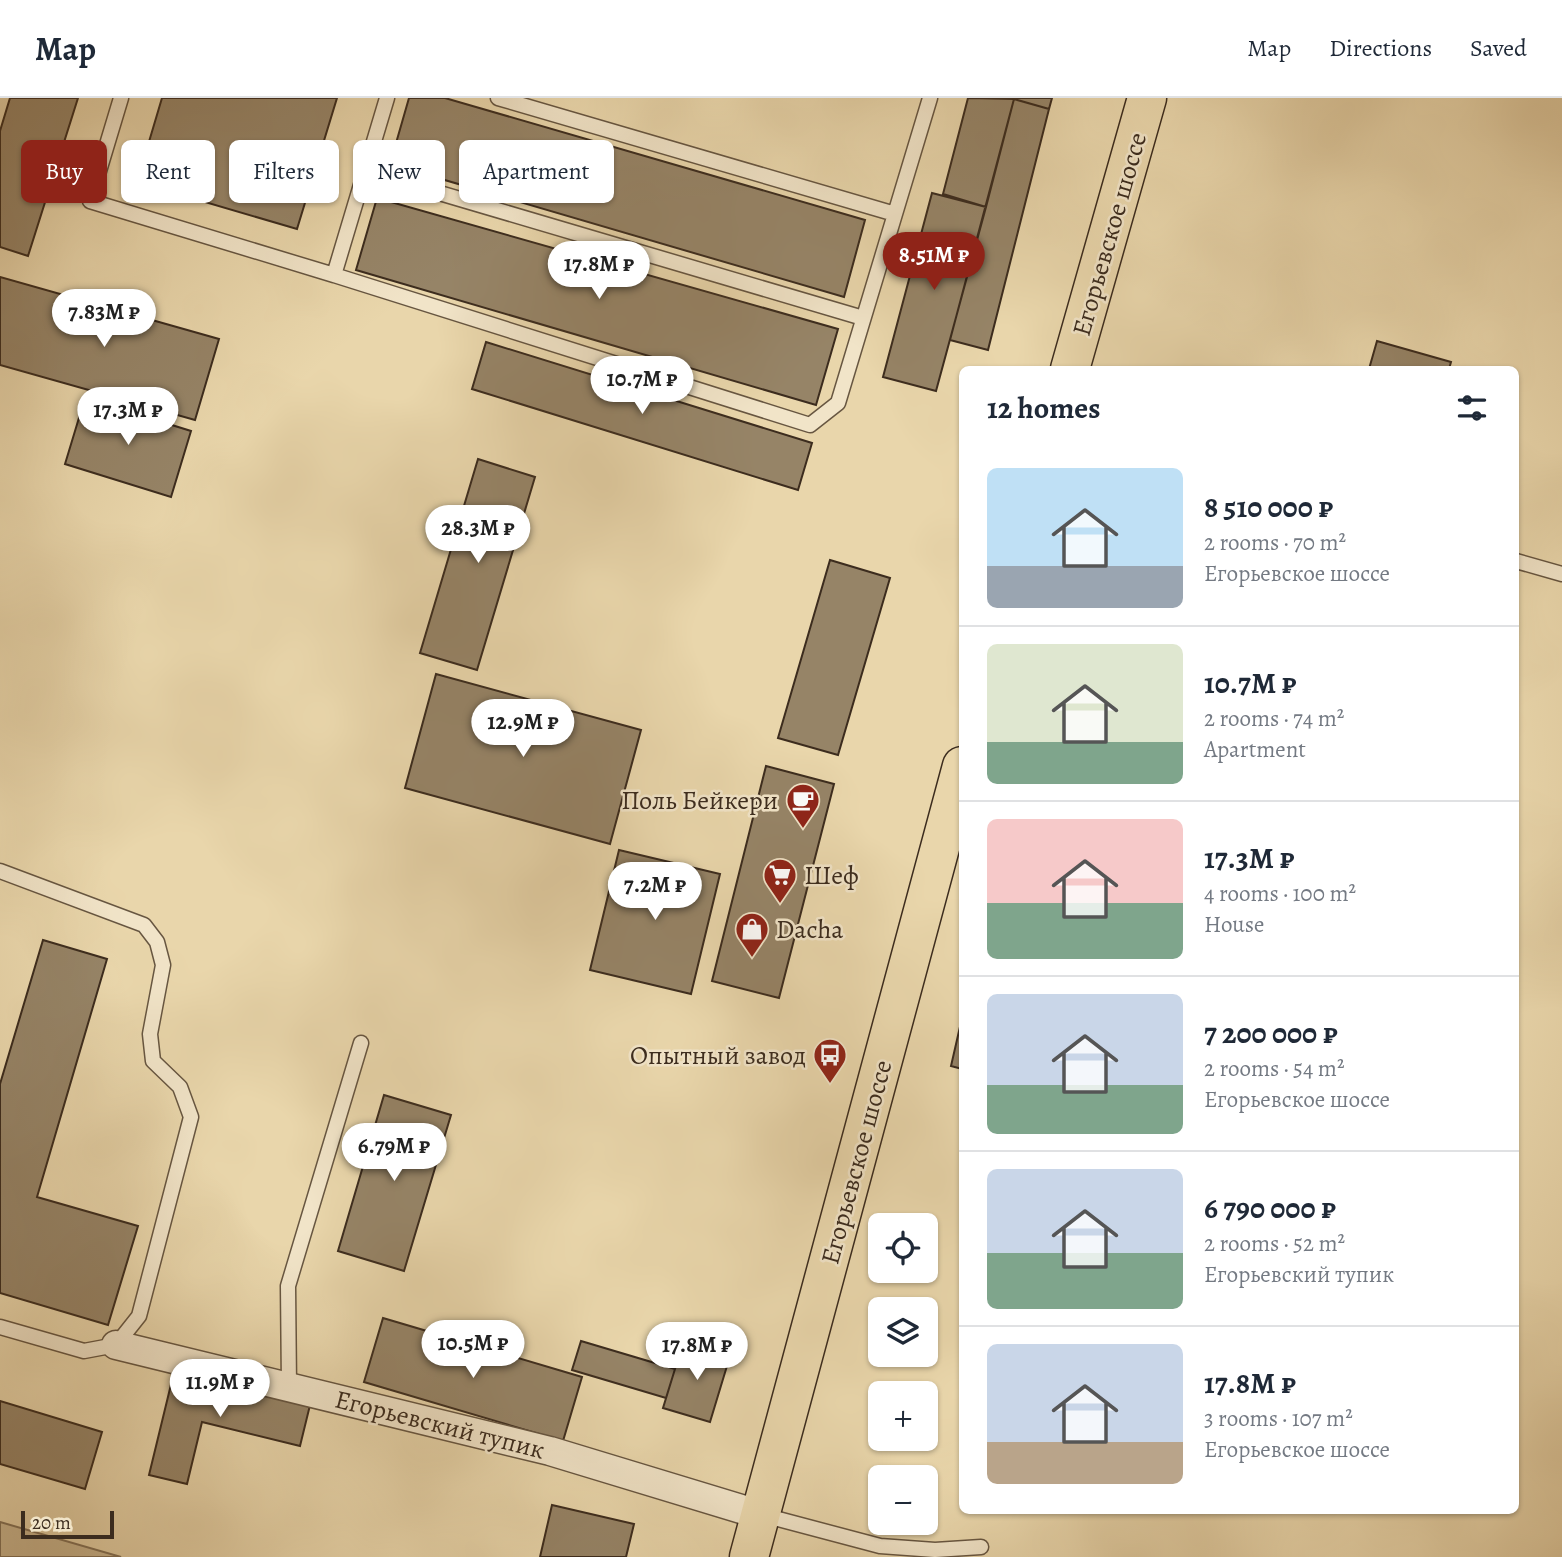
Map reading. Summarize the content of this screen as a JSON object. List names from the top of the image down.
{
  "streets": {
    "main road": ["Егорьевское шоссе"],
    "street": ["Егорьевский тупик"]
  },
  "crossings": [
    ["Егорьевское шоссе", "Егорьевский тупик"]
  ],
  "places": {
    "cafe": ["Поль Бейкери"],
    "supermarket": ["Шеф"],
    "shop": ["Dacha"],
    "bus stop": ["Опытный завод"]
  },
  "scale_bar": "20 m",
  "page": {
    "header": "Map",
    "nav": ["Map", "Directions", "Saved"],
    "chip": [
      "Buy",
      "Rent",
      "Filters",
      "New",
      "Apartment"
    ],
    "price": [
      "8.51M ₽",
      "17.8M ₽",
      "7.83M ₽",
      "10.7M ₽",
      "17.3M ₽",
      "28.3M ₽",
      "12.9M ₽",
      "7.2M ₽",
      "6.79M ₽",
      "10.5M ₽",
      "17.8M ₽",
      "11.9M ₽"
    ],
    "heading": "12 homes",
    "list": [
      {
        "name": "8 510 000 ₽",
        "note": "2 rooms · 70 m² · Егорьевское шоссе"
      },
      {
        "name": "10.7M ₽",
        "note": "2 rooms · 74 m² · Apartment"
      },
      {
        "name": "17.3M ₽",
        "note": "4 rooms · 100 m² · House"
      },
      {
        "name": "7 200 000 ₽",
        "note": "2 rooms · 54 m² · Егорьевское шоссе"
      },
      {
        "name": "6 790 000 ₽",
        "note": "2 rooms · 52 m² · Егорьевский тупик"
      },
      {
        "name": "17.8M ₽",
        "note": "3 rooms · 107 m² · Егорьевское шоссе"
      }
    ],
    "map_buttons": ["+", "−"],
    "scale": "20 m"
  }
}
